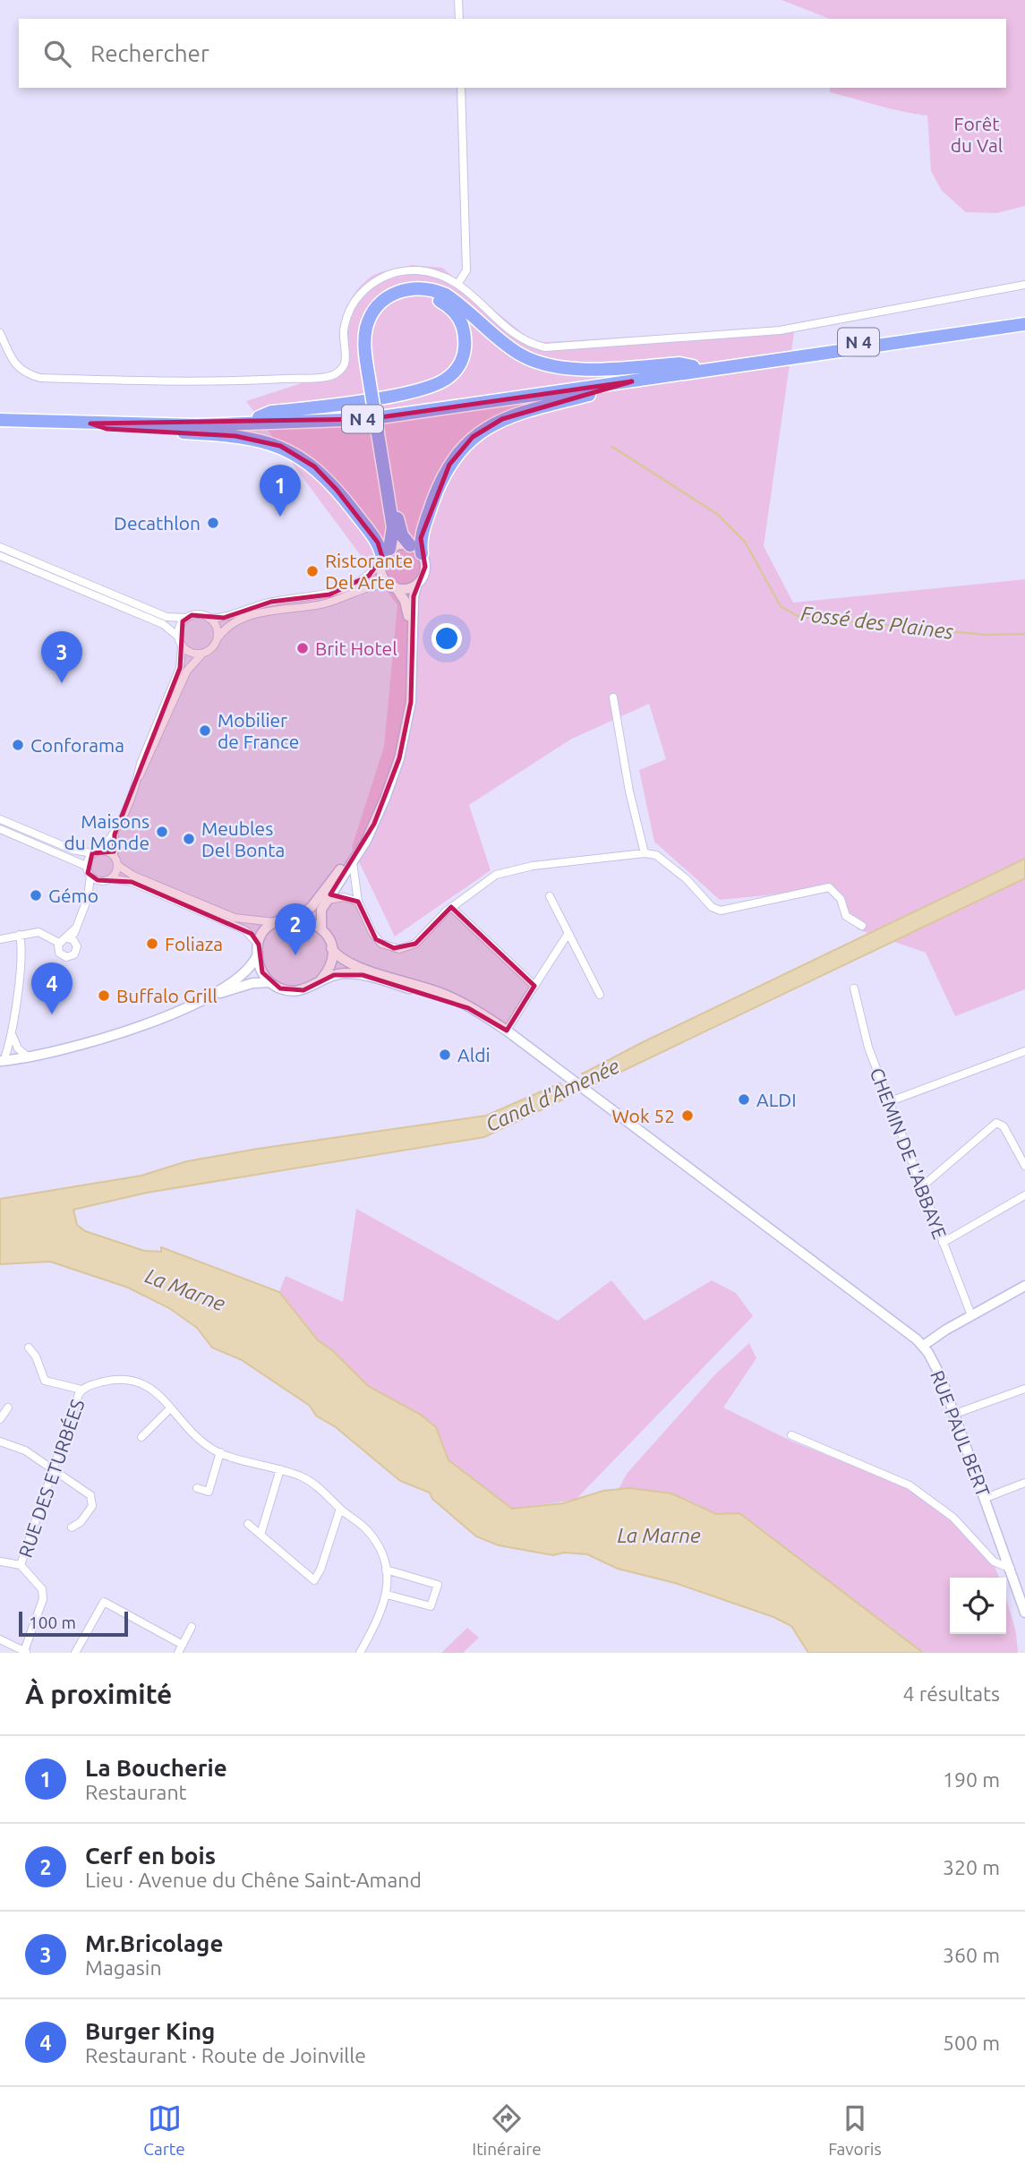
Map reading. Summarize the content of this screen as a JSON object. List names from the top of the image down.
{
  "streets": {
    "highway": ["N 4"],
    "main road": ["RUE PAUL BERT"],
    "street": ["CHEMIN DE L'ABBAYE", "RUE DES ETURBÉES"]
  },
  "water": ["Fossé des Plaines", "Canal d'Amenée", "La Marne"],
  "parks": ["Forêt du Val"],
  "places": [
    "Decathlon",
    "Ristorante Del Arte",
    "Brit Hotel",
    "Mobilier de France",
    "Conforama",
    "Maisons du Monde",
    "Meubles Del Bonta",
    "Gémo",
    "Foliaza",
    "Buffalo Grill",
    "Aldi",
    "ALDI",
    "Wok 52"
  ],
  "scale_bar": "100 m",
  "page": {
    "search": "Rechercher",
    "pins": [
      "1",
      "3",
      "2",
      "4"
    ],
    "scale": "100 m",
    "heading": ["À proximité", "4 résultats"],
    "list": [
      {
        "mark": "1",
        "name": "La Boucherie",
        "note": "Restaurant",
        "value": "190 m"
      },
      {
        "mark": "2",
        "name": "Cerf en bois",
        "note": "Lieu · Avenue du Chêne Saint-Amand",
        "value": "320 m"
      },
      {
        "mark": "3",
        "name": "Mr.Bricolage",
        "note": "Magasin",
        "value": "360 m"
      },
      {
        "mark": "4",
        "name": "Burger King",
        "note": "Restaurant · Route de Joinville",
        "value": "500 m"
      }
    ],
    "nav": ["Carte", "Itinéraire", "Favoris"]
  }
}
